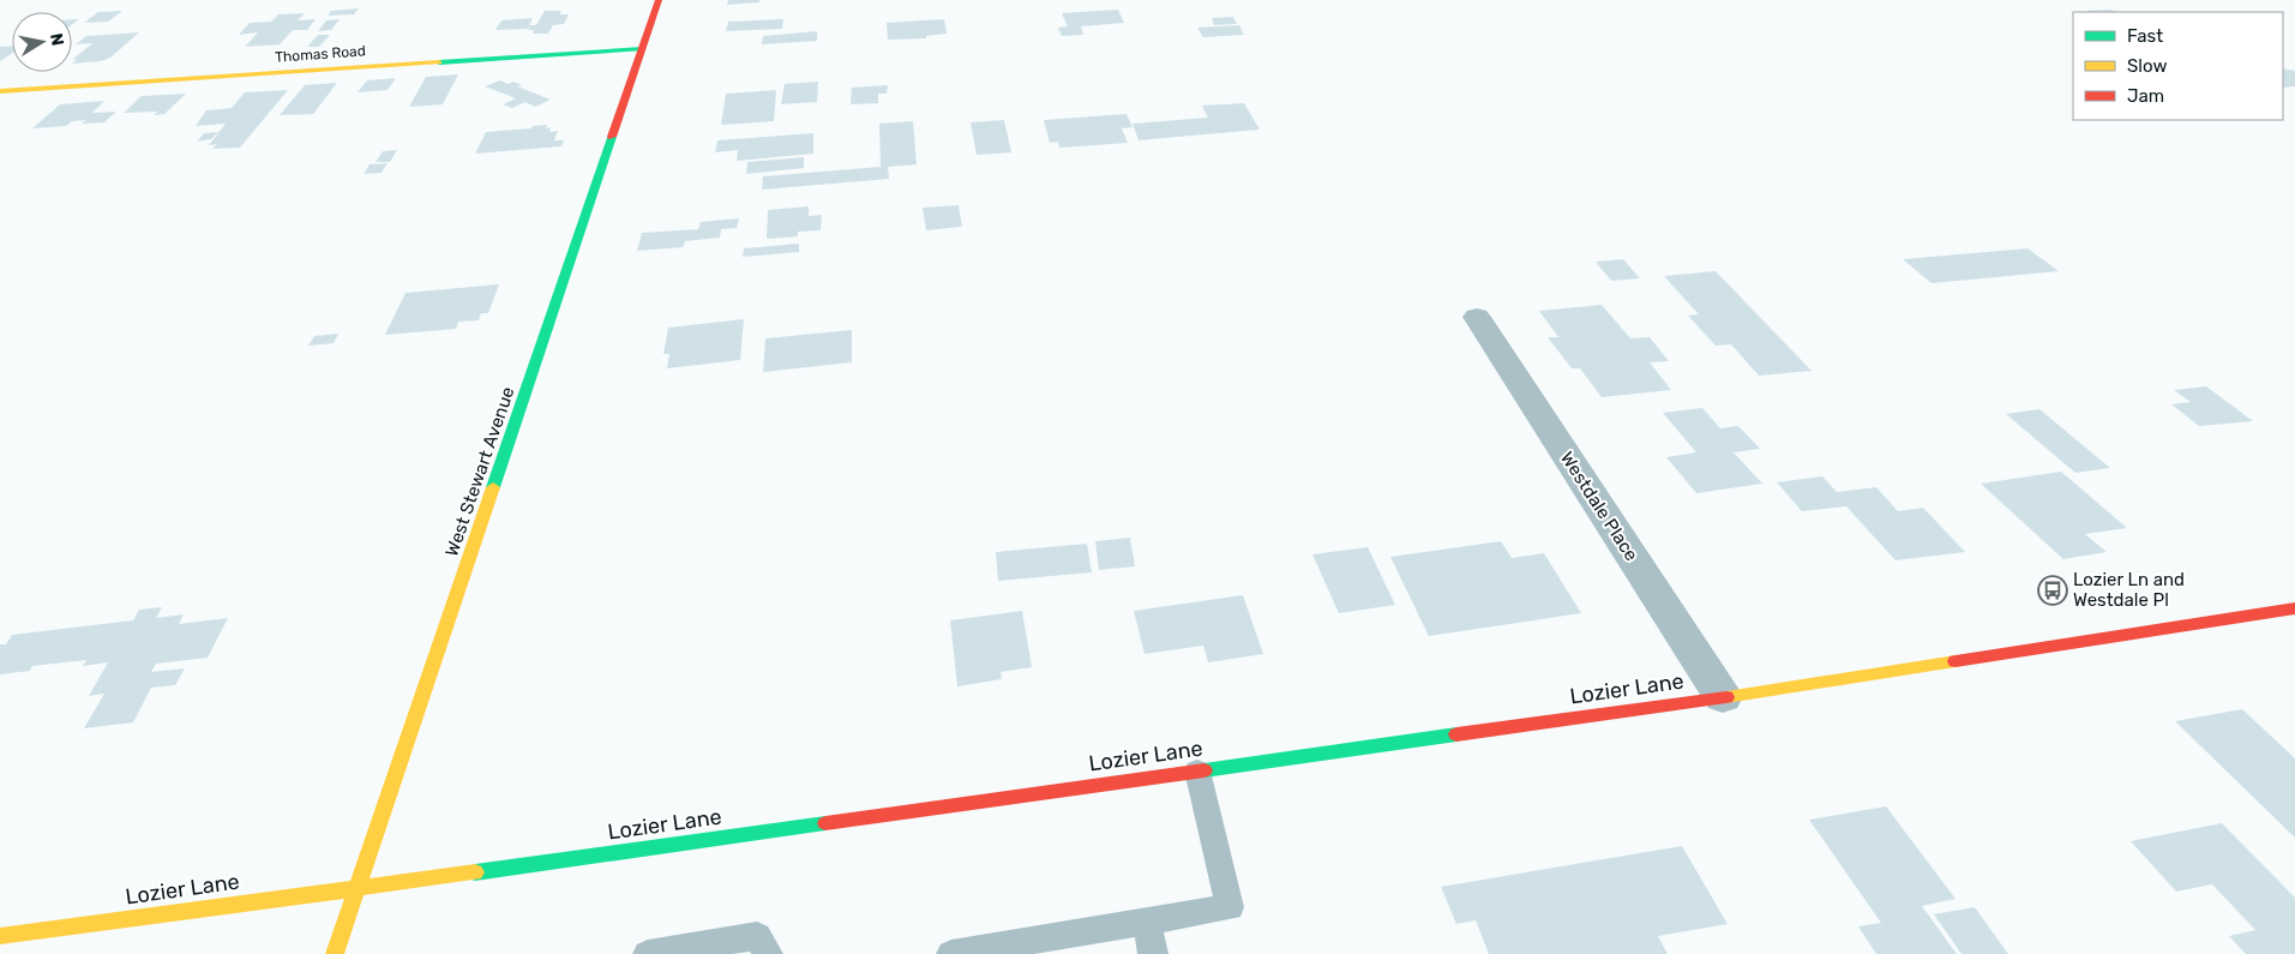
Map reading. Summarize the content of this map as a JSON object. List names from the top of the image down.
{
  "streets": {
    "main road": ["Thomas Road", "West Stewart Avenue", "Lozier Lane"],
    "street": ["Westdale Place"]
  },
  "crossings": [
    ["Thomas Road", "West Stewart Avenue"],
    ["West Stewart Avenue", "Lozier Lane"],
    ["Westdale Place", "Lozier Lane"]
  ],
  "places": {
    "bus stop": ["Lozier Ln and Westdale Pl"]
  },
  "legend": ["Fast", "Slow", "Jam"],
  "north": "right"
}
